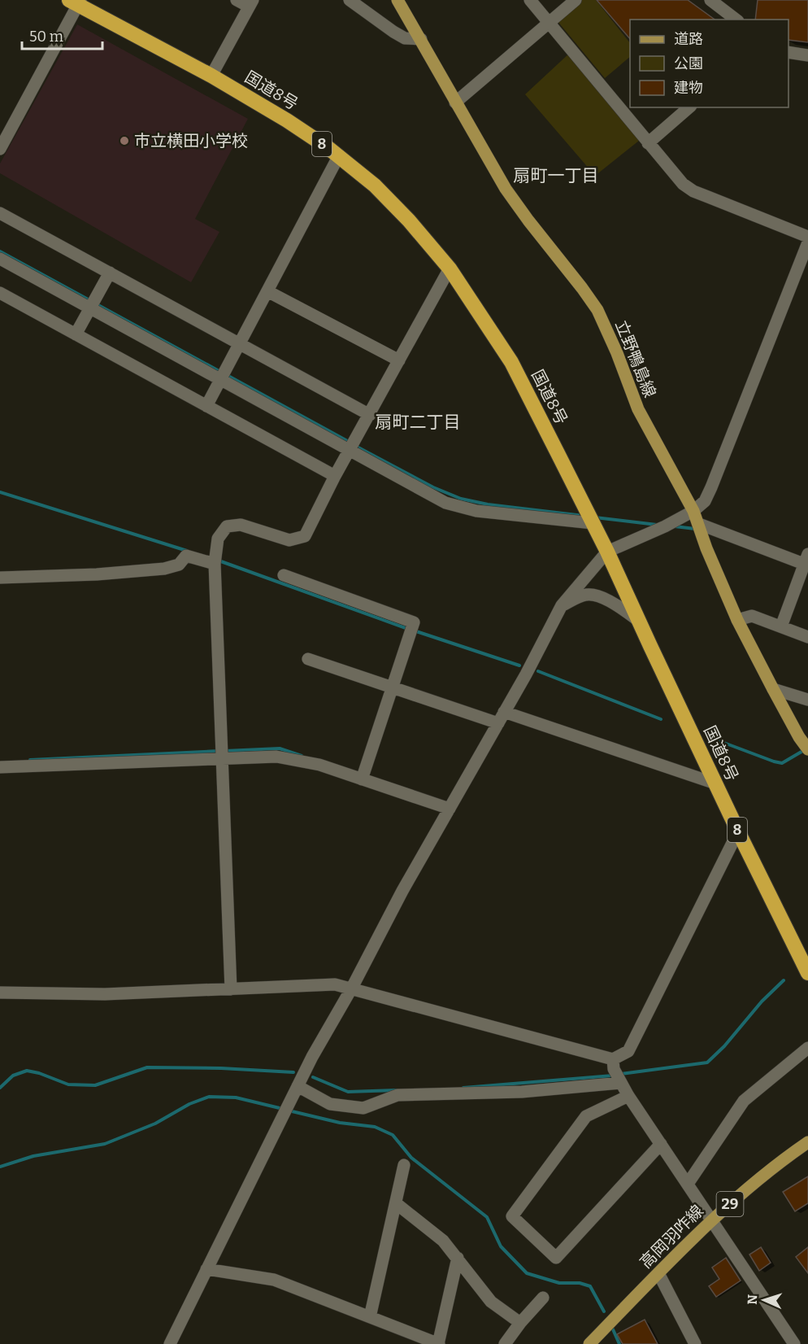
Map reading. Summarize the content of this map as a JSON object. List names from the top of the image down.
{
  "streets": {
    "highway": ["国道8号", "8"],
    "main road": ["立野鴨島線", "29", "高岡羽咋線"]
  },
  "districts": ["扇町一丁目", "扇町二丁目"],
  "places": ["市立横田小学校"],
  "legend": ["道路", "公園", "建物"],
  "scale_bar": "50 m",
  "north": "left"
}
